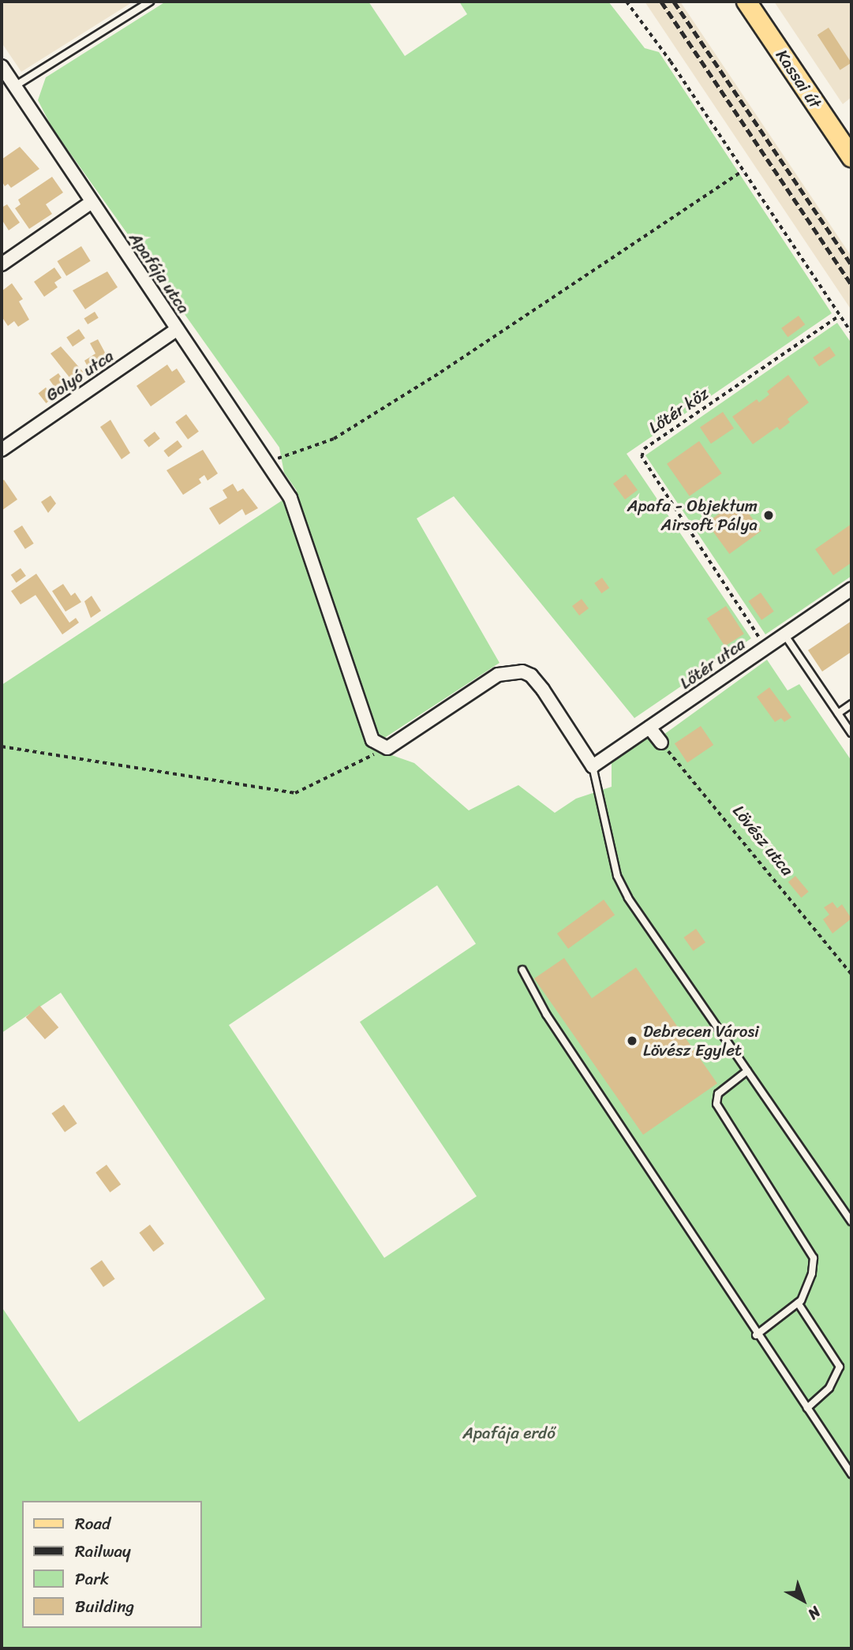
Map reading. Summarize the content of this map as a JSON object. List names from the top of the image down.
{
  "streets": {
    "main road": ["Kassai út"],
    "street": ["Apafája utca", "Golyó utca", "Lőtér utca"],
    "path": ["Lőtér köz", "Lövész utca"]
  },
  "crossings": [
    ["Apafája utca", "Golyó utca"],
    ["Lőtér köz", "Lőtér utca"]
  ],
  "parks": ["Apafája erdő"],
  "places": ["Apafa - Objektum Airsoft Pálya", "Debrecen Városi Lövész Egylet"],
  "legend": [
    "Road",
    "Railway",
    "Park",
    "Building"
  ],
  "north": "bottom right"
}
